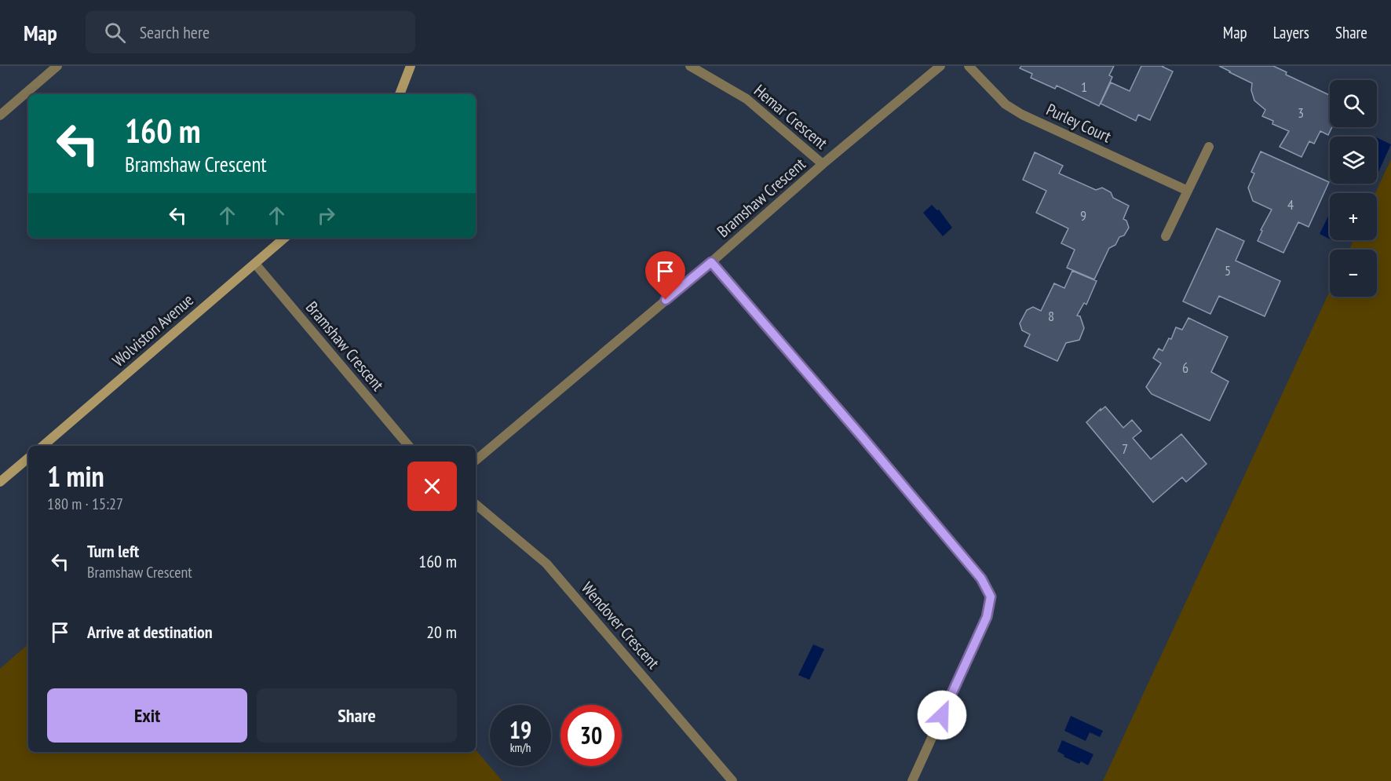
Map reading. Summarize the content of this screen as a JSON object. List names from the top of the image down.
{
  "streets": {
    "street": [
      "Hemar Crescent",
      "Purley Court",
      "Bramshaw Crescent",
      "Wolviston Avenue",
      "Wendover Crescent"
    ]
  },
  "crossings": [
    ["Hemar Crescent", "Bramshaw Crescent"],
    ["Bramshaw Crescent", "Wolviston Avenue"]
  ],
  "house_numbers": [
    "1",
    "3",
    "4",
    "9",
    "5",
    "8",
    "6",
    "7"
  ],
  "page": {
    "header": "Map",
    "search": "Search here",
    "nav": ["Map", "Layers", "Share"],
    "map_buttons": ["+", "−"],
    "turn": ["160 m", "Bramshaw Crescent"],
    "heading": ["1 min", "180 m · 15:27"],
    "list": [
      {
        "name": "Turn left",
        "note": "Bramshaw Crescent",
        "value": "160 m"
      },
      {
        "name": "Arrive at destination",
        "value": "20 m"
      }
    ],
    "buttons": ["Exit", "Share"],
    "speed": "19 km/h",
    "limit": "30"
  }
}
